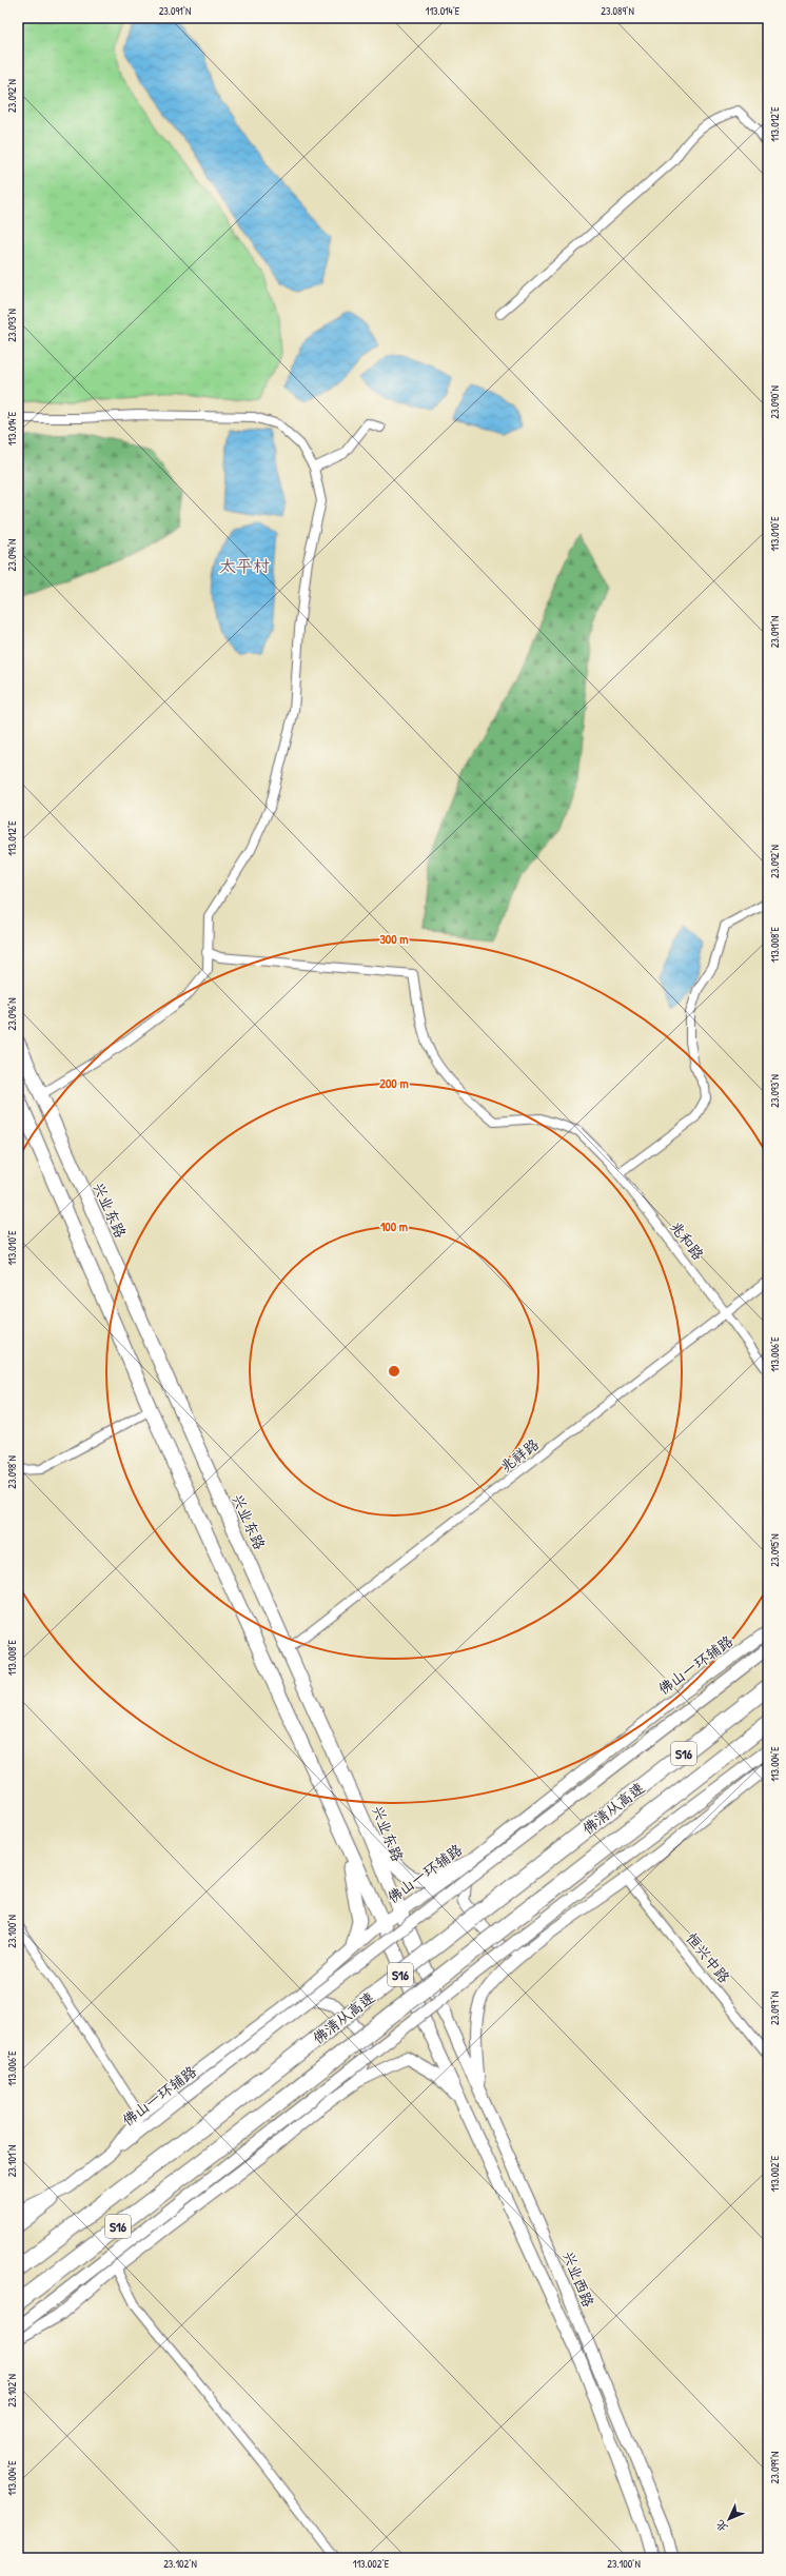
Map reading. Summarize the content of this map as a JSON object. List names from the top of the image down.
{
  "streets": {
    "highway": ["S16", "佛清从高速"],
    "main road": ["兴业东路", "佛山一环辅路", "兴业西路"],
    "street": ["兆和路", "兆祥路", "恒兴中路"]
  },
  "crossings": [
    ["兴业东路", "兆祥路"],
    ["兴业东路", "佛山一环辅路"],
    ["兴业东路", "兴业西路"],
    ["兆和路", "兆祥路"]
  ],
  "districts": ["太平村"],
  "north": "bottom left",
  "coordinates": [
    "23.091°N",
    "113.014°E",
    "23.089°N",
    "23.092°N",
    "113.012°E",
    "23.093°N",
    "23.090°N",
    "113.010°E",
    "23.094°N",
    "113.008°E",
    "23.096°N",
    "113.006°E",
    "23.098°N",
    "23.095°N",
    "113.004°E",
    "23.100°N",
    "23.097°N",
    "23.101°N",
    "113.002°E",
    "23.102°N",
    "23.099°N"
  ],
  "rings": ["300 m", "200 m", "100 m"]
}
